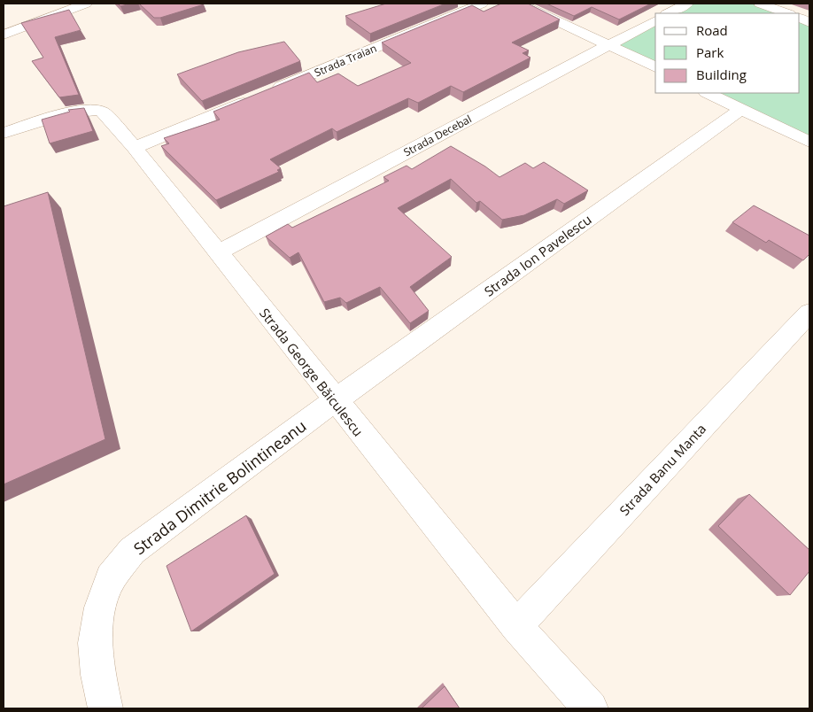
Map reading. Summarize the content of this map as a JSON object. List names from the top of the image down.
{
  "streets": {
    "street": [
      "Strada Traian",
      "Strada Decebal",
      "Strada Ion Pavelescu",
      "Strada George Băiculescu",
      "Strada Banu Manta",
      "Strada Dimitrie Bolintineanu"
    ]
  },
  "crossings": [
    ["Strada Traian", "Strada George Băiculescu"],
    ["Strada Decebal", "Strada George Băiculescu"],
    ["Strada Ion Pavelescu", "Strada George Băiculescu"],
    ["Strada Ion Pavelescu", "Strada Dimitrie Bolintineanu"],
    ["Strada George Băiculescu", "Strada Banu Manta"],
    ["Strada George Băiculescu", "Strada Dimitrie Bolintineanu"]
  ],
  "legend": ["Road", "Park", "Building"]
}
